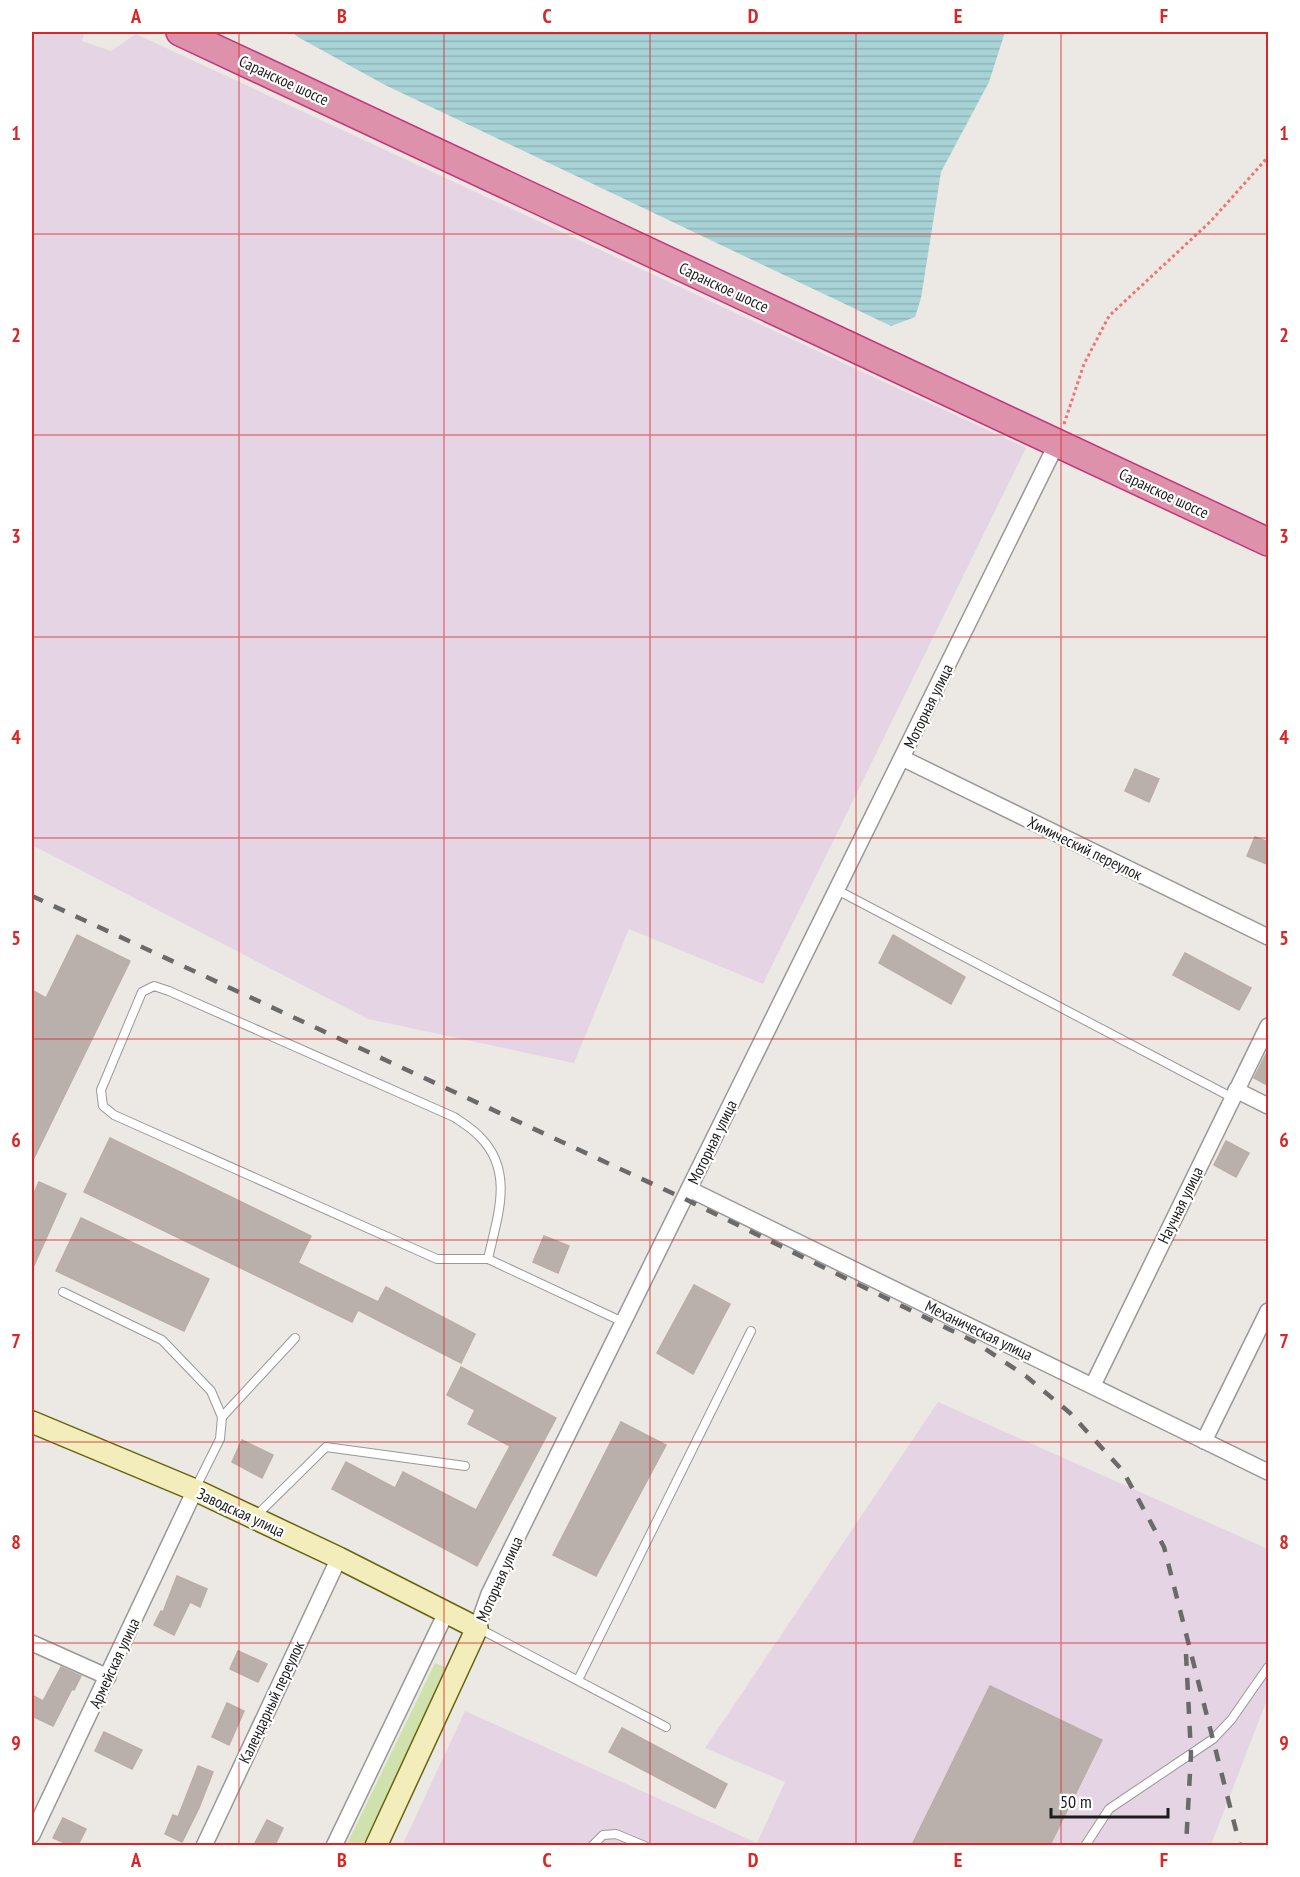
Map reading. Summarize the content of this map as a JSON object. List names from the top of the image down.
{
  "streets": {
    "highway": ["Саранское шоссе"],
    "street": [
      "Моторная улица",
      "Химический переулок",
      "Научная улица",
      "Механическая улица",
      "Заводская улица",
      "Армейская улица",
      "Календарный переулок"
    ]
  },
  "crossings": [
    ["Саранское шоссе", "Моторная улица"],
    ["Моторная улица", "Химический переулок"],
    ["Моторная улица", "Механическая улица"],
    ["Моторная улица", "Заводская улица"],
    ["Научная улица", "Механическая улица"],
    ["Заводская улица", "Армейская улица"],
    ["Заводская улица", "Календарный переулок"]
  ],
  "scale_bar": "50 m",
  "grid": {
    "columns": [
      "A",
      "B",
      "C",
      "D",
      "E",
      "F"
    ],
    "rows": [
      "1",
      "2",
      "3",
      "4",
      "5",
      "6",
      "7",
      "8",
      "9"
    ]
  }
}
